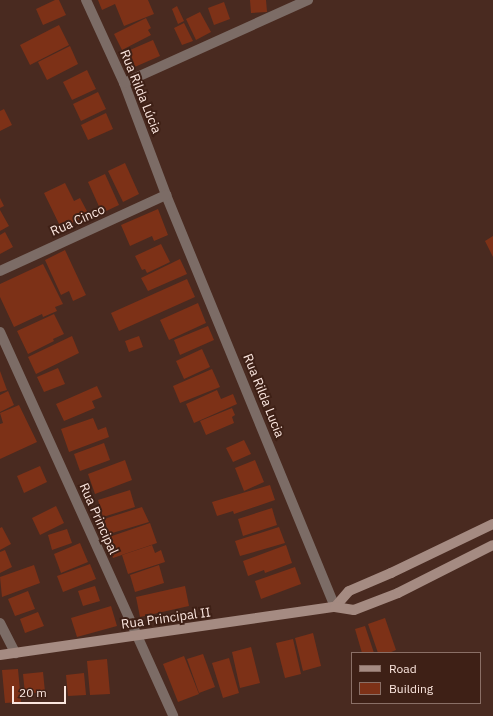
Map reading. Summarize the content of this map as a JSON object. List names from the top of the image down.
{
  "streets": {
    "street": [
      "Rua Rilda Lúcia",
      "Rua Cinco",
      "Rua Rilda Lucia",
      "Rua Principal",
      "Rua Principal II"
    ]
  },
  "crossings": [
    ["Rua Rilda Lúcia", "Rua Cinco"],
    ["Rua Rilda Lúcia", "Rua Rilda Lucia"],
    ["Rua Cinco", "Rua Rilda Lucia"],
    ["Rua Rilda Lucia", "Rua Principal II"],
    ["Rua Principal", "Rua Principal II"]
  ],
  "legend": ["Road", "Building"],
  "scale_bar": "20 m"
}
